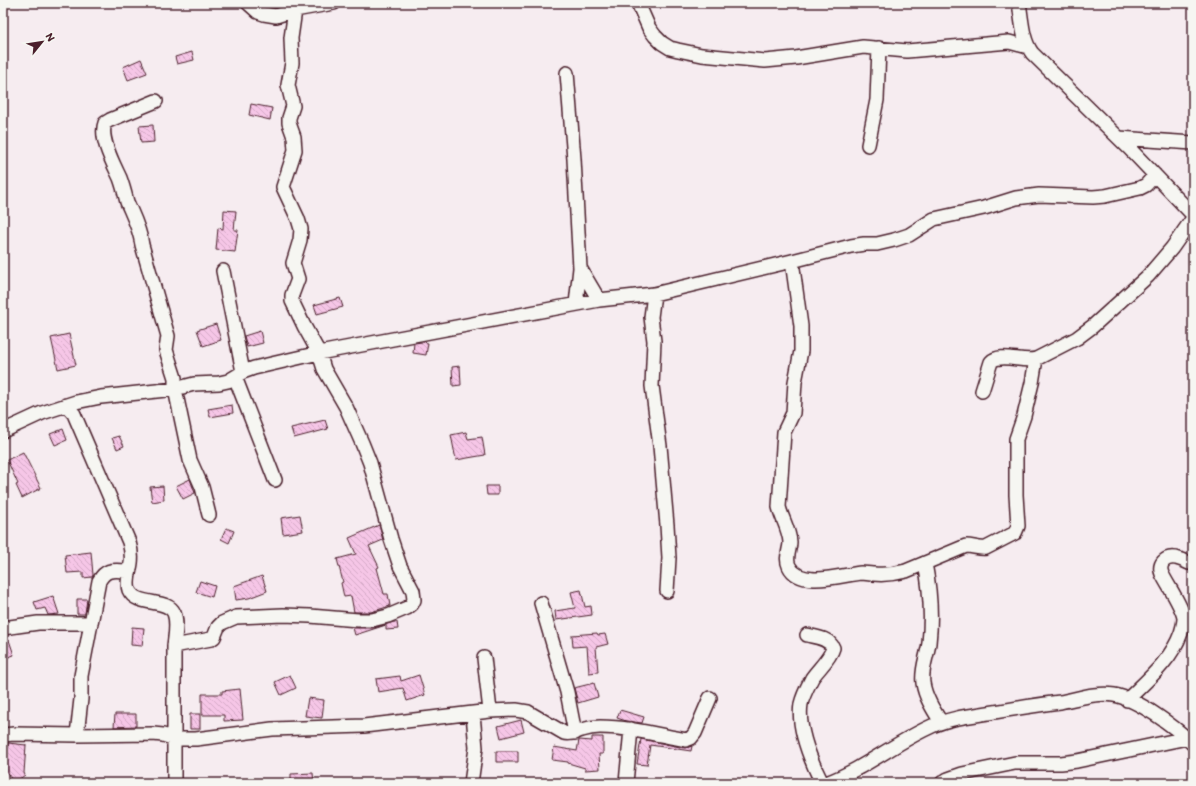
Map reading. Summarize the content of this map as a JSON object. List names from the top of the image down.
{
  "north": "top right"
}
